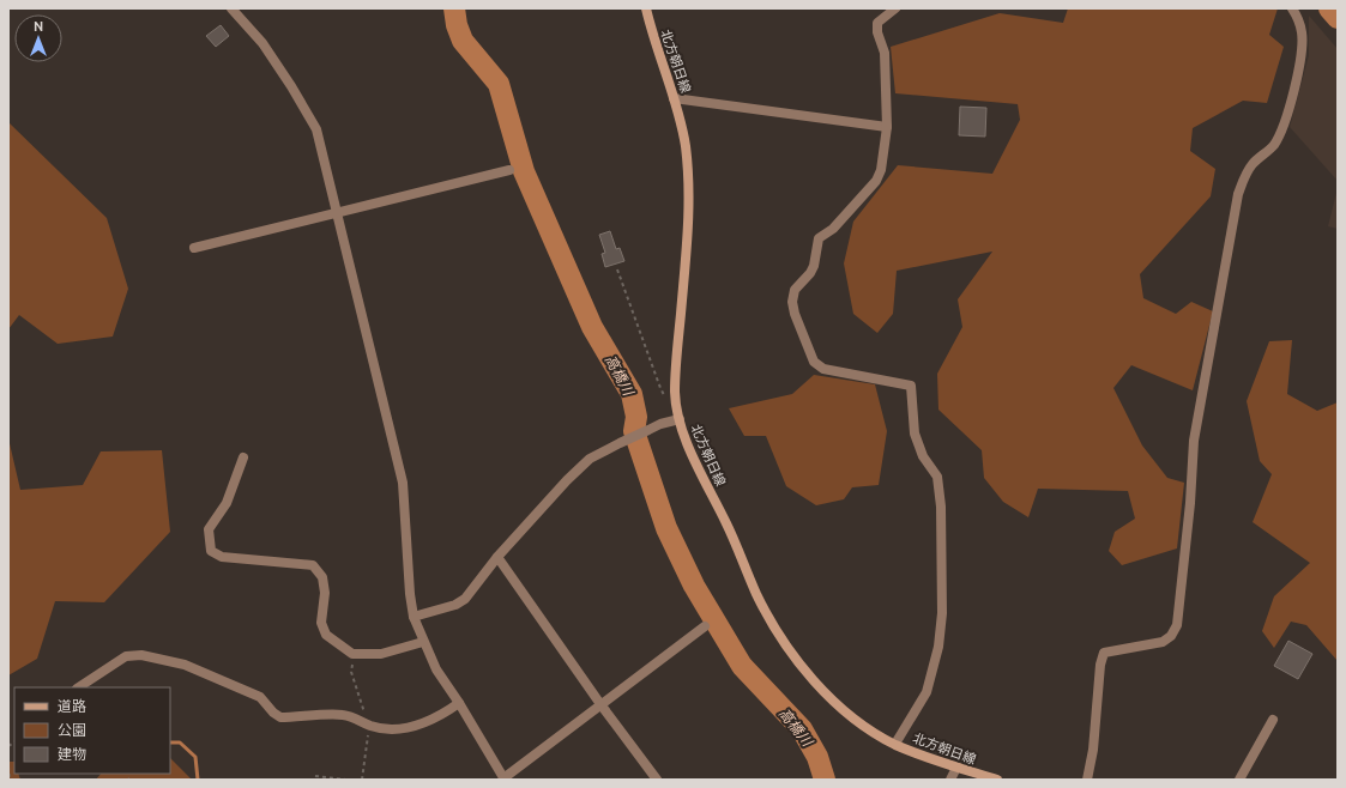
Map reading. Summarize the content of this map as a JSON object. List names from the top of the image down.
{
  "streets": {
    "main road": ["北方朝日線"]
  },
  "water": ["高橋川"],
  "legend": ["道路", "公園", "建物"],
  "north": "top"
}
